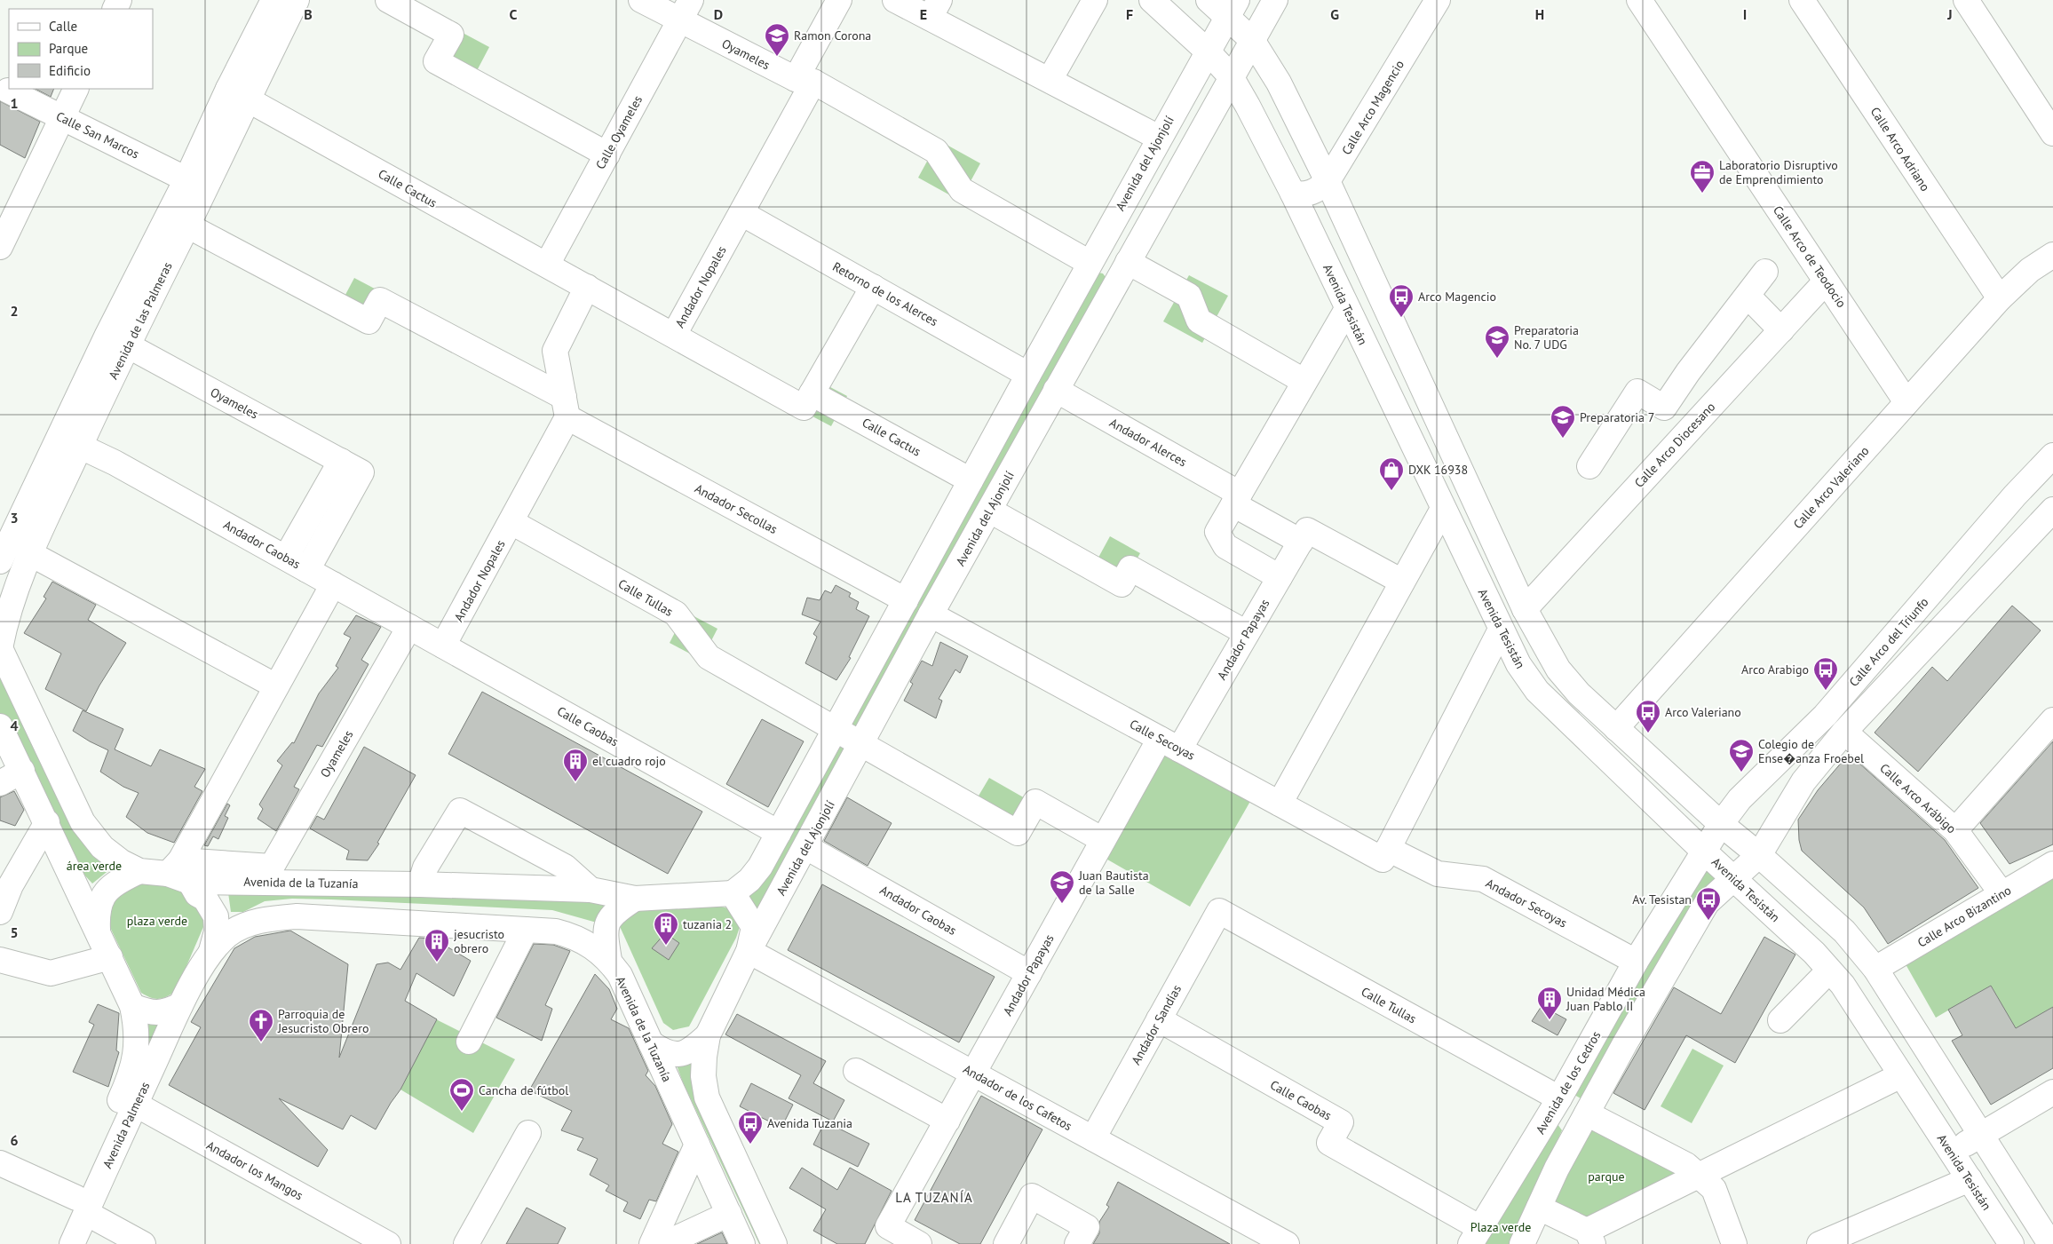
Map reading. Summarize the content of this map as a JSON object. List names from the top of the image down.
{
  "streets": {
    "street": [
      "Oyameles",
      "Calle Arco Magencio",
      "Calle Oyameles",
      "Calle San Marcos",
      "Calle Arco Adriano",
      "Avenida del Ajonjolí",
      "Calle Cactus",
      "Calle Arco de Teodocio",
      "Andador Nopales",
      "Retorno de los Alerces",
      "Avenida Tesistán",
      "Avenida de las Palmeras",
      "Andador Alerces",
      "Calle Arco Diocesano",
      "Calle Arco Valeriano",
      "Andador Secollas",
      "Andador Caobas",
      "Calle Tullas",
      "Andador Papayas",
      "Calle Arco del Triunfo",
      "Calle Caobas",
      "Calle Secoyas",
      "Calle Arco Arábigo",
      "Avenida de la Tuzanía",
      "Andador Secoyas",
      "Calle Arco Bizantino",
      "Andador Sandías",
      "Avenida de los Cedros",
      "Andador de los Cafetos",
      "Avenida Palmeras",
      "Andador los Mangos"
    ]
  },
  "crossings": [
    ["Oyameles", "Calle Oyameles"],
    ["Oyameles", "Avenida del Ajonjolí"],
    ["Oyameles", "Andador Nopales"],
    ["Oyameles", "Avenida de las Palmeras"],
    ["Oyameles", "Andador Caobas"],
    ["Oyameles", "Avenida de la Tuzanía"],
    ["Calle Arco Magencio", "Avenida Tesistán"],
    ["Calle Oyameles", "Calle Cactus"],
    ["Calle San Marcos", "Avenida de las Palmeras"],
    ["Calle Arco Adriano", "Calle Arco Valeriano"],
    ["Avenida del Ajonjolí", "Calle Cactus"],
    ["Avenida del Ajonjolí", "Retorno de los Alerces"],
    ["Avenida del Ajonjolí", "Avenida Tesistán"],
    ["Avenida del Ajonjolí", "Andador Alerces"],
    ["Avenida del Ajonjolí", "Andador Secollas"],
    ["Avenida del Ajonjolí", "Andador Caobas"],
    ["Avenida del Ajonjolí", "Calle Tullas"],
    ["Avenida del Ajonjolí", "Calle Caobas"],
    ["Avenida del Ajonjolí", "Calle Secoyas"],
    ["Avenida del Ajonjolí", "Avenida de la Tuzanía"],
    ["Avenida del Ajonjolí", "Andador de los Cafetos"],
    ["Calle Cactus", "Andador Nopales"],
    ["Calle Cactus", "Avenida de las Palmeras"],
    ["Calle Arco de Teodocio", "Calle Arco Diocesano"],
    ["Calle Arco de Teodocio", "Calle Arco Valeriano"],
    ["Andador Nopales", "Retorno de los Alerces"],
    ["Andador Nopales", "Andador Secollas"],
    ["Andador Nopales", "Andador Caobas"],
    ["Andador Nopales", "Calle Tullas"],
    ["Andador Nopales", "Calle Caobas"],
    ["Avenida Tesistán", "Calle Arco del Triunfo"],
    ["Avenida Tesistán", "Avenida de los Cedros"],
    ["Avenida de las Palmeras", "Andador Secollas"],
    ["Avenida de las Palmeras", "Andador Caobas"],
    ["Andador Alerces", "Andador Papayas"],
    ["Andador Caobas", "Andador Papayas"],
    ["Andador Caobas", "Calle Caobas"],
    ["Calle Tullas", "Andador Sandías"],
    ["Calle Tullas", "Avenida de los Cedros"],
    ["Andador Papayas", "Calle Secoyas"],
    ["Andador Papayas", "Andador de los Cafetos"],
    ["Calle Arco del Triunfo", "Avenida de los Cedros"],
    ["Calle Caobas", "Andador Sandías"],
    ["Calle Caobas", "Avenida de los Cedros"],
    ["Calle Secoyas", "Andador Secoyas"],
    ["Calle Arco Arábigo", "Calle Arco Bizantino"],
    ["Avenida de la Tuzanía", "Andador de los Cafetos"],
    ["Avenida de la Tuzanía", "Avenida Palmeras"],
    ["Andador Secoyas", "Avenida de los Cedros"],
    ["Andador Sandías", "Andador de los Cafetos"],
    ["Avenida Palmeras", "Andador los Mangos"]
  ],
  "districts": ["LA TUZANÍA"],
  "parks": [
    "área verde",
    "plaza verde",
    "parque",
    "Plaza verde"
  ],
  "places": {
    "school or university": [
      "Ramon Corona",
      "Preparatoria No. 7 UDG",
      "Preparatoria 7",
      "Colegio de Ense�anza Froebel",
      "Juan Bautista de la Salle"
    ],
    "office": ["Laboratorio Disruptivo de Emprendimiento"],
    "bus stop": [
      "Arco Magencio",
      "Arco Arabigo",
      "Arco Valeriano",
      "Av. Tesistan",
      "Avenida Tuzania"
    ],
    "shop": ["DXK 16938"],
    "building": [
      "el cuadro rojo",
      "tuzania 2",
      "jesucristo obrero",
      "Unidad Médica Juan Pablo II"
    ],
    "church": ["Parroquia de Jesucristo Obrero"],
    "sports": ["Cancha de fútbol"]
  },
  "legend": ["Calle", "Parque", "Edificio"],
  "grid": {
    "columns": [
      "B",
      "C",
      "D",
      "E",
      "F",
      "G",
      "H",
      "I",
      "J"
    ],
    "rows": [
      "1",
      "2",
      "3",
      "4",
      "5",
      "6"
    ]
  }
}
